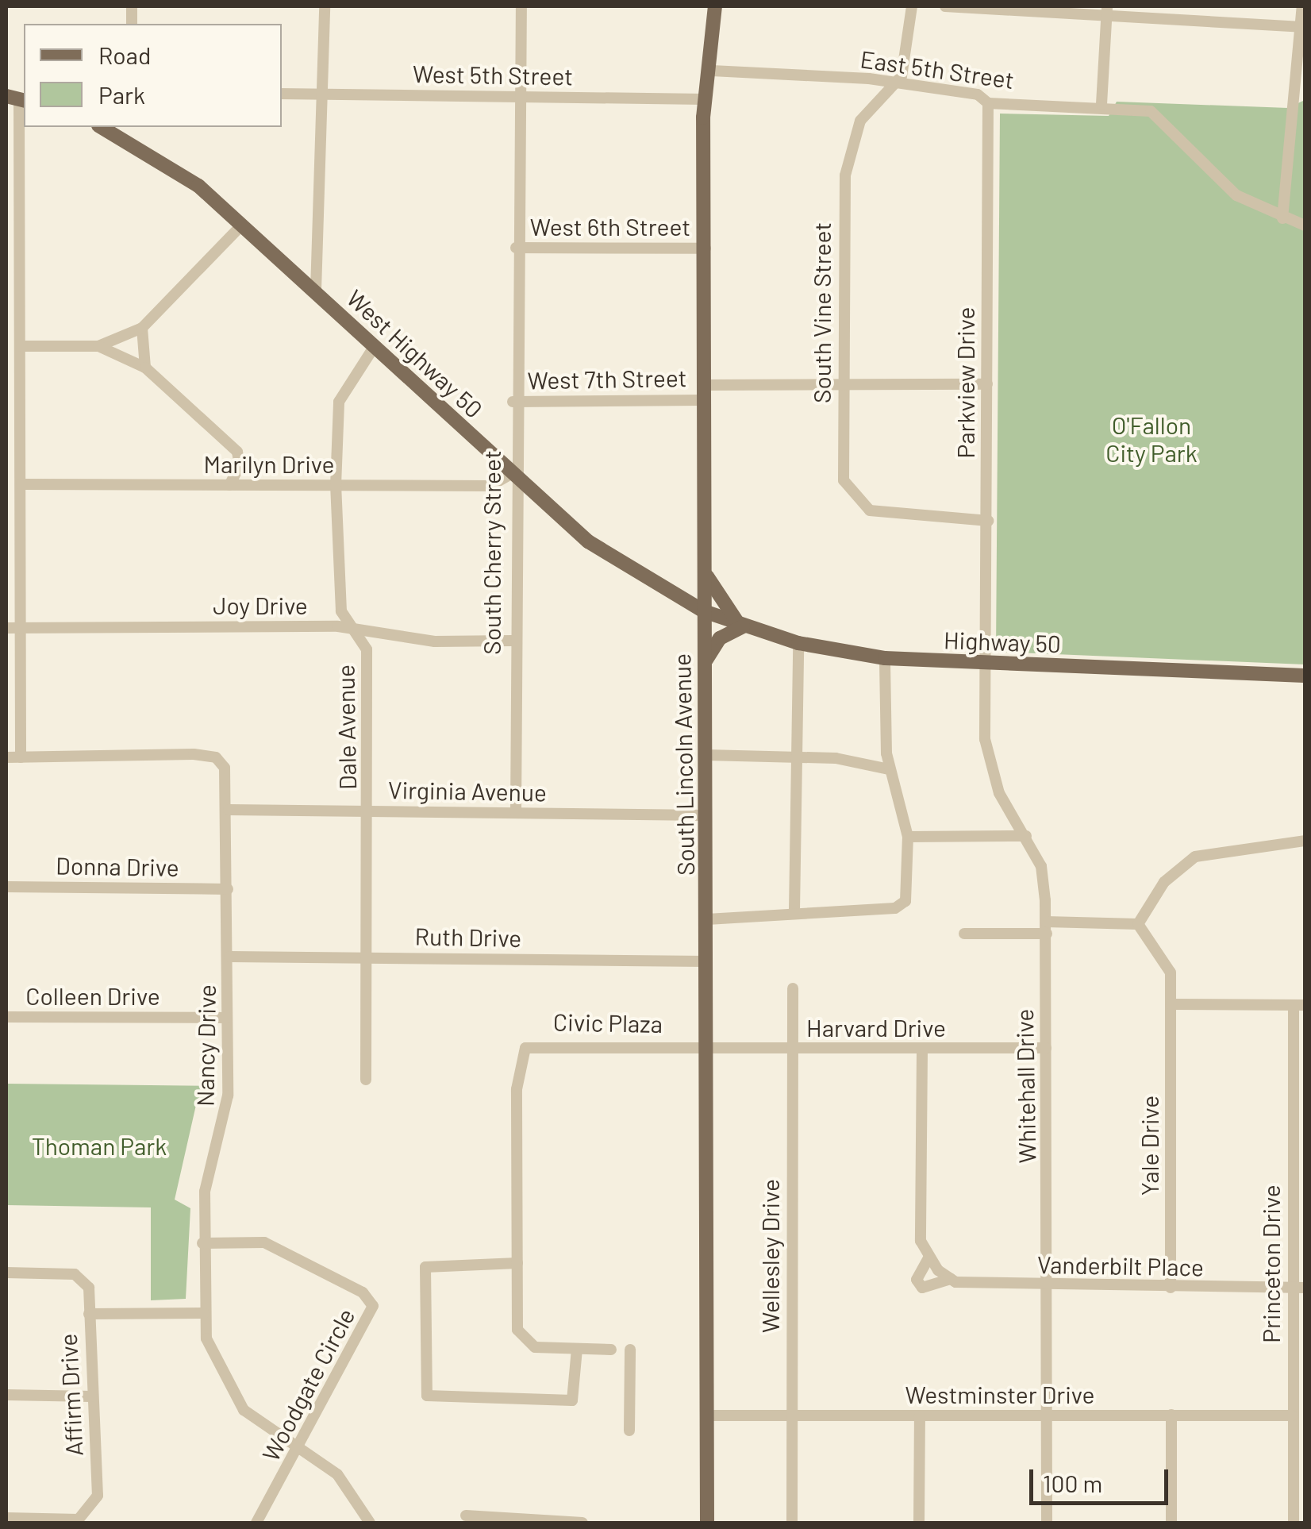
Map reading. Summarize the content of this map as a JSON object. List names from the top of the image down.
{
  "streets": {
    "main road": ["West Highway 50", "Highway 50", "South Lincoln Avenue"],
    "street": [
      "East 5th Street",
      "West 5th Street",
      "West 6th Street",
      "South Vine Street",
      "West 7th Street",
      "Parkview Drive",
      "Marilyn Drive",
      "South Cherry Street",
      "Joy Drive",
      "Dale Avenue",
      "Virginia Avenue",
      "Donna Drive",
      "Ruth Drive",
      "Colleen Drive",
      "Civic Plaza",
      "Harvard Drive",
      "Nancy Drive",
      "Whitehall Drive",
      "Yale Drive",
      "Wellesley Drive",
      "Princeton Drive",
      "Vanderbilt Place",
      "Woodgate Circle",
      "Westminster Drive",
      "Affirm Drive"
    ]
  },
  "crossings": [
    ["East 5th Street", "South Vine Street"],
    ["East 5th Street", "Parkview Drive"],
    ["East 5th Street", "South Lincoln Avenue"],
    ["West 5th Street", "South Cherry Street"],
    ["West 5th Street", "South Lincoln Avenue"],
    ["West 6th Street", "South Cherry Street"],
    ["West 6th Street", "South Lincoln Avenue"],
    ["South Vine Street", "West 7th Street"],
    ["South Vine Street", "Parkview Drive"],
    ["West Highway 50", "Marilyn Drive"],
    ["West Highway 50", "South Cherry Street"],
    ["West Highway 50", "Highway 50"],
    ["West Highway 50", "Dale Avenue"],
    ["West Highway 50", "South Lincoln Avenue"],
    ["West 7th Street", "Parkview Drive"],
    ["West 7th Street", "South Cherry Street"],
    ["West 7th Street", "South Lincoln Avenue"],
    ["Parkview Drive", "Highway 50"],
    ["Parkview Drive", "Whitehall Drive"],
    ["Marilyn Drive", "South Cherry Street"],
    ["Marilyn Drive", "Dale Avenue"],
    ["South Cherry Street", "Joy Drive"],
    ["South Cherry Street", "Virginia Avenue"],
    ["Joy Drive", "Dale Avenue"],
    ["Highway 50", "South Lincoln Avenue"],
    ["Highway 50", "Whitehall Drive"],
    ["Dale Avenue", "Virginia Avenue"],
    ["Dale Avenue", "Ruth Drive"],
    ["South Lincoln Avenue", "Virginia Avenue"],
    ["South Lincoln Avenue", "Ruth Drive"],
    ["South Lincoln Avenue", "Civic Plaza"],
    ["South Lincoln Avenue", "Harvard Drive"],
    ["South Lincoln Avenue", "Westminster Drive"],
    ["Virginia Avenue", "Nancy Drive"],
    ["Donna Drive", "Nancy Drive"],
    ["Ruth Drive", "Nancy Drive"],
    ["Colleen Drive", "Nancy Drive"],
    ["Civic Plaza", "Harvard Drive"],
    ["Harvard Drive", "Whitehall Drive"],
    ["Harvard Drive", "Wellesley Drive"],
    ["Harvard Drive", "Vanderbilt Place"],
    ["Nancy Drive", "Woodgate Circle"],
    ["Whitehall Drive", "Vanderbilt Place"],
    ["Whitehall Drive", "Westminster Drive"],
    ["Yale Drive", "Vanderbilt Place"],
    ["Wellesley Drive", "Westminster Drive"],
    ["Princeton Drive", "Vanderbilt Place"],
    ["Princeton Drive", "Westminster Drive"]
  ],
  "parks": ["O'Fallon City Park", "Thoman Park"],
  "legend": ["Road", "Park"],
  "scale_bar": "100 m"
}
